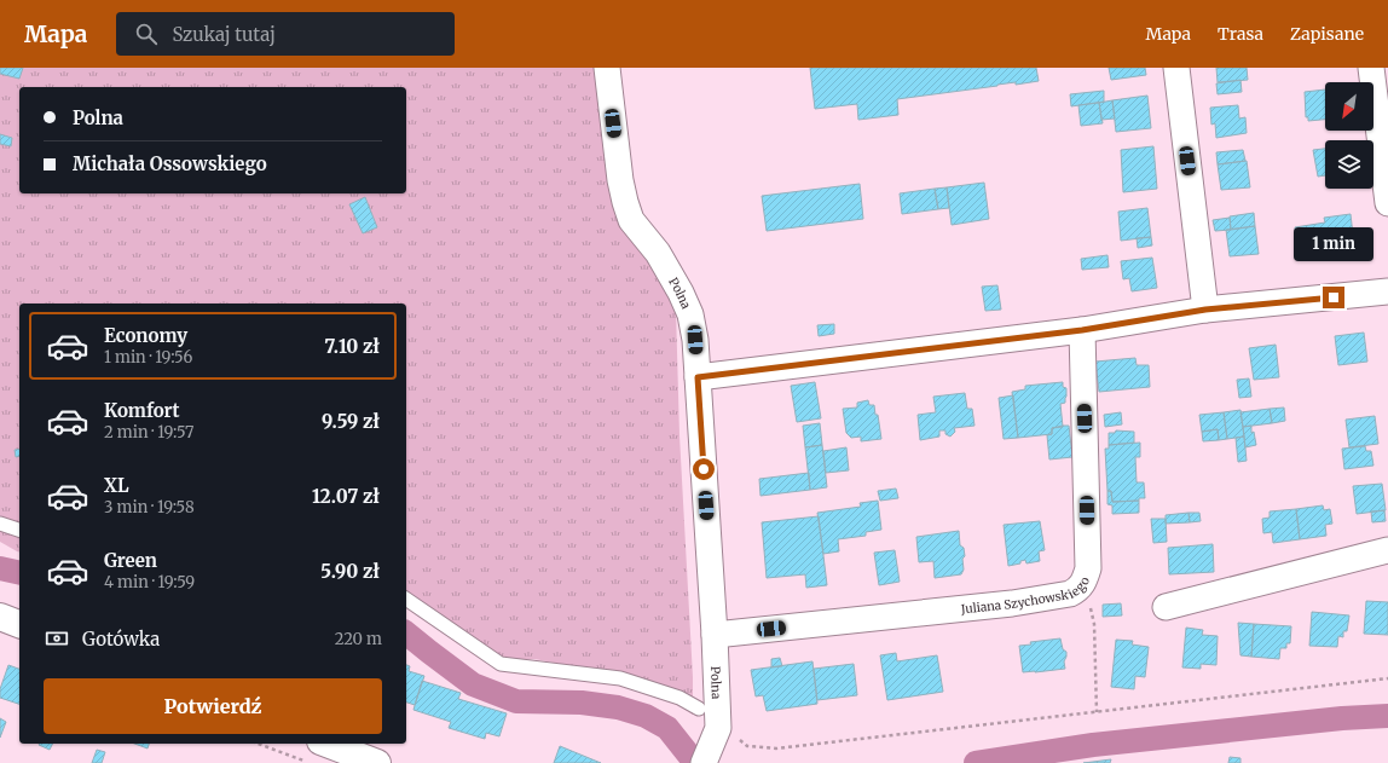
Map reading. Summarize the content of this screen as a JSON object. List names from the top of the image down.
{
  "streets": {
    "street": ["Polna", "Juliana Szychowskiego"]
  },
  "crossings": [
    ["Polna", "Juliana Szychowskiego"]
  ],
  "north": "bottom left",
  "page": {
    "header": "Mapa",
    "search": "Szukaj tutaj",
    "nav": ["Mapa", "Trasa", "Zapisane"],
    "banner": ["Polna", "Michała Ossowskiego"],
    "bubble": "1 min",
    "list": [
      {
        "name": "Economy",
        "note": "1 min · 19:56",
        "value": "7.10 zł"
      },
      {
        "name": "Komfort",
        "note": "2 min · 19:57",
        "value": "9.59 zł"
      },
      {
        "name": "XL",
        "note": "3 min · 19:58",
        "value": "12.07 zł"
      },
      {
        "name": "Green",
        "note": "4 min · 19:59",
        "value": "5.90 zł"
      }
    ],
    "pay": ["Gotówka", "220 m"],
    "buttons": "Potwierdź"
  }
}
